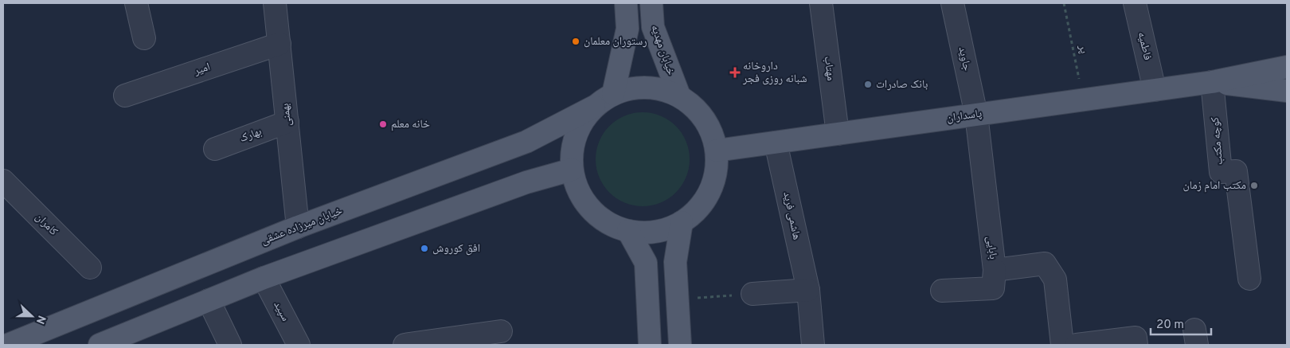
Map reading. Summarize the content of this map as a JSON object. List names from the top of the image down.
{
  "streets": {
    "main road": ["خیابان مهدیه", "پاسداران", "خیابان میرزاده عشقی"],
    "street": [
      "فاطمیه",
      "جاوید",
      "مهتاب",
      "امیر",
      "بهمنی",
      "بهارک",
      "کوچه مکتب",
      "هاشمی فرید",
      "کامران",
      "بابایی",
      "سپید"
    ],
    "path": ["پر"]
  },
  "crossings": [
    ["فاطمیه", "پاسداران"],
    ["پر", "پاسداران"],
    ["جاوید", "پاسداران"],
    ["جاوید", "بابایی"],
    ["مهتاب", "پاسداران"],
    ["امیر", "بهمنی"],
    ["بهمنی", "بهارک"],
    ["بهمنی", "خیابان میرزاده عشقی"],
    ["پاسداران", "کوچه مکتب"],
    ["پاسداران", "هاشمی فرید"],
    ["پاسداران", "بابایی"]
  ],
  "places": {
    "other": [
      "رستوران معلمان",
      "بانک صادرات",
      "خانه معلم",
      "مکتب امام زمان",
      "افق کوروش"
    ],
    "health": ["داروخانه شبانه روزی فجر"]
  },
  "scale_bar": "20 m",
  "north": "right"
}
